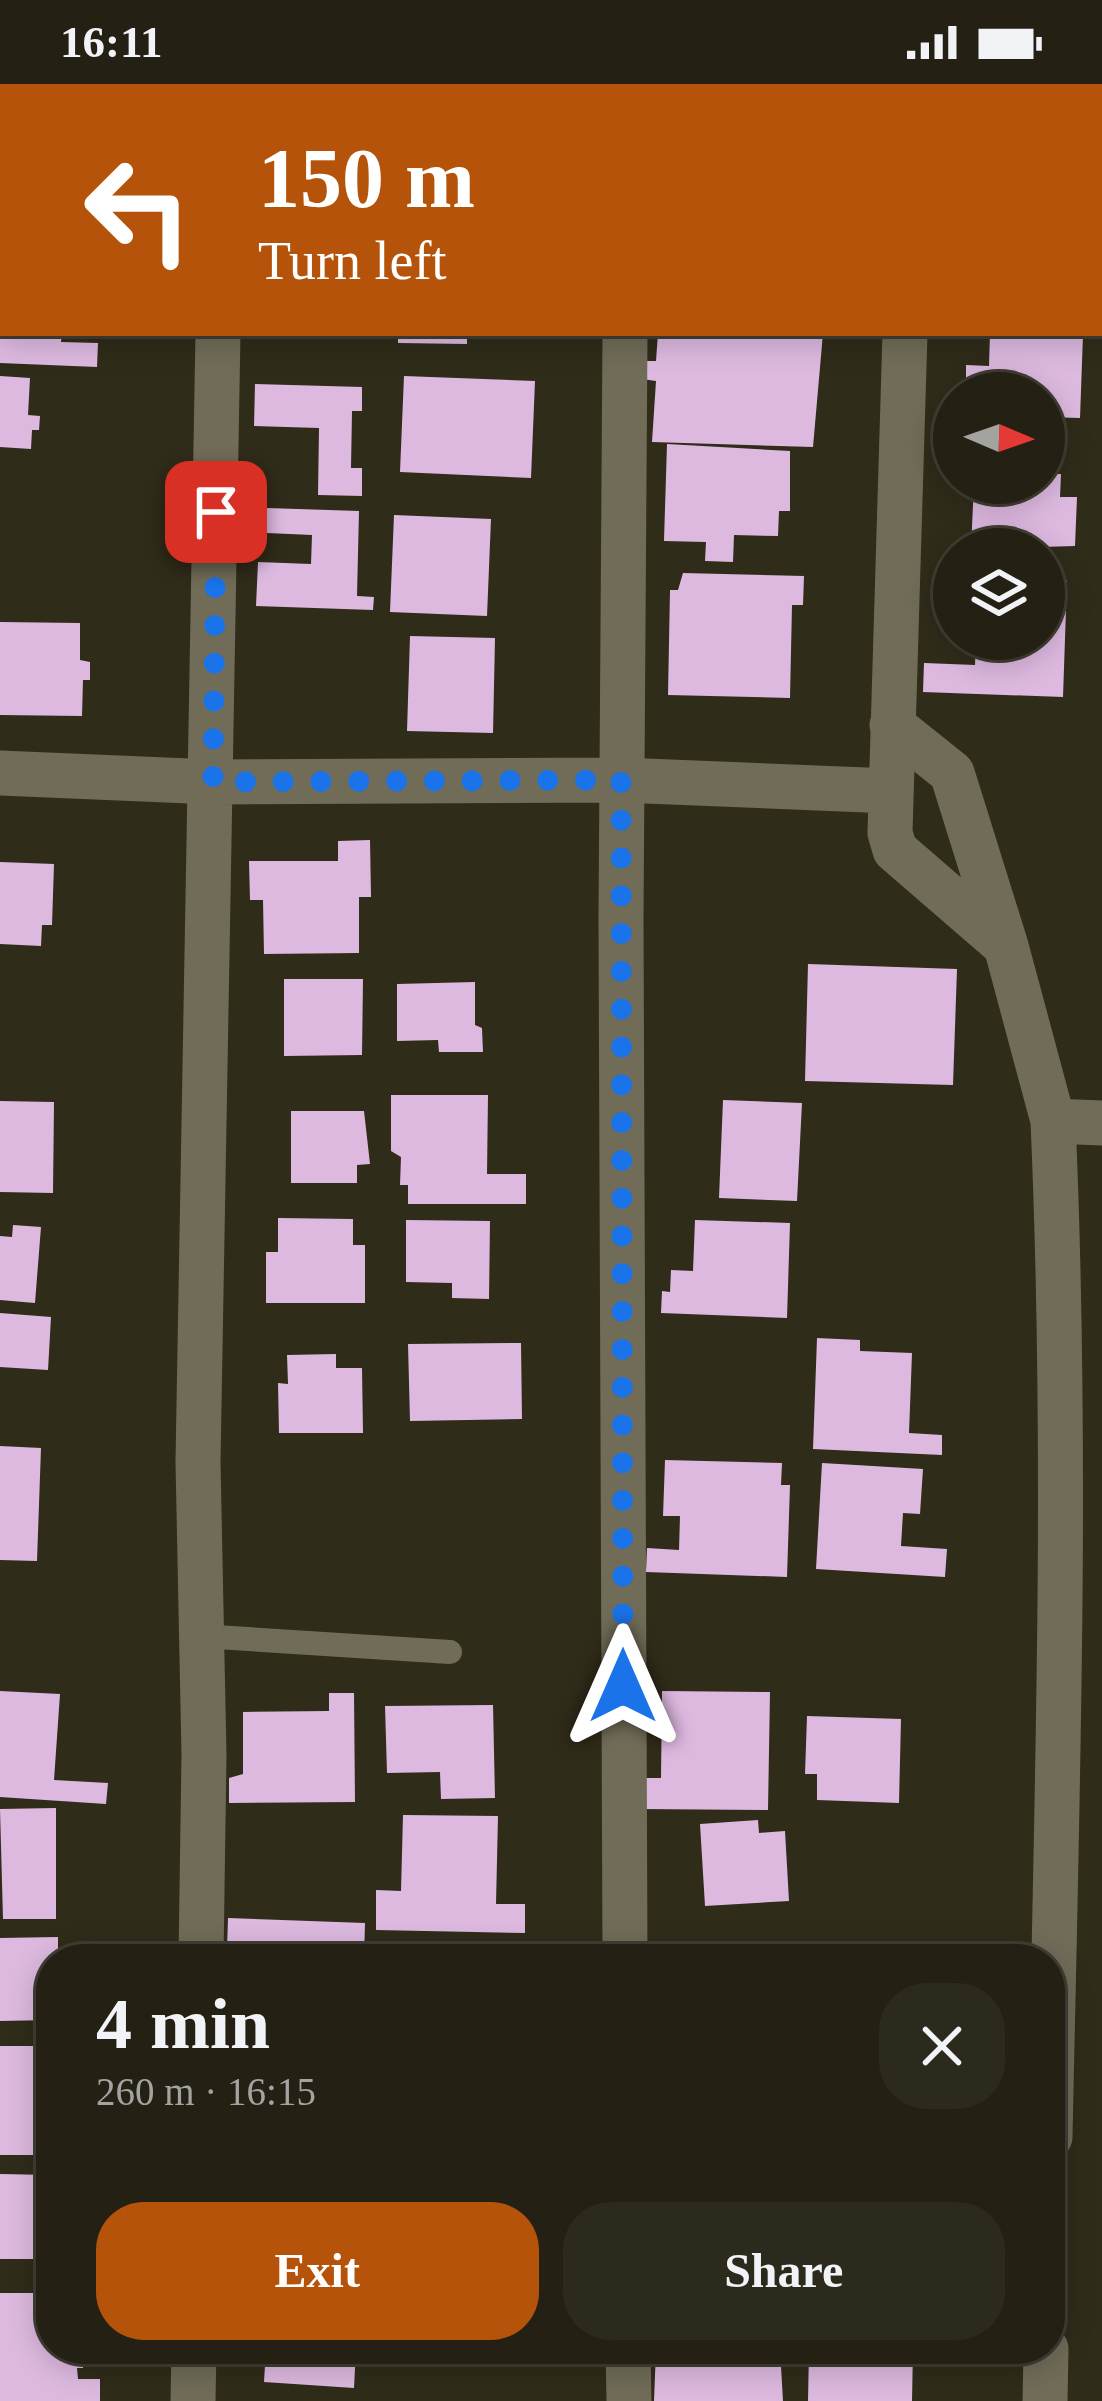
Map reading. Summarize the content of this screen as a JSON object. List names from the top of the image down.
{
  "north": "right",
  "page": {
    "status": "16:11",
    "turn": ["150 m", "Turn left"],
    "heading": ["4 min", "260 m · 16:15"],
    "buttons": ["Exit", "Share"]
  }
}
